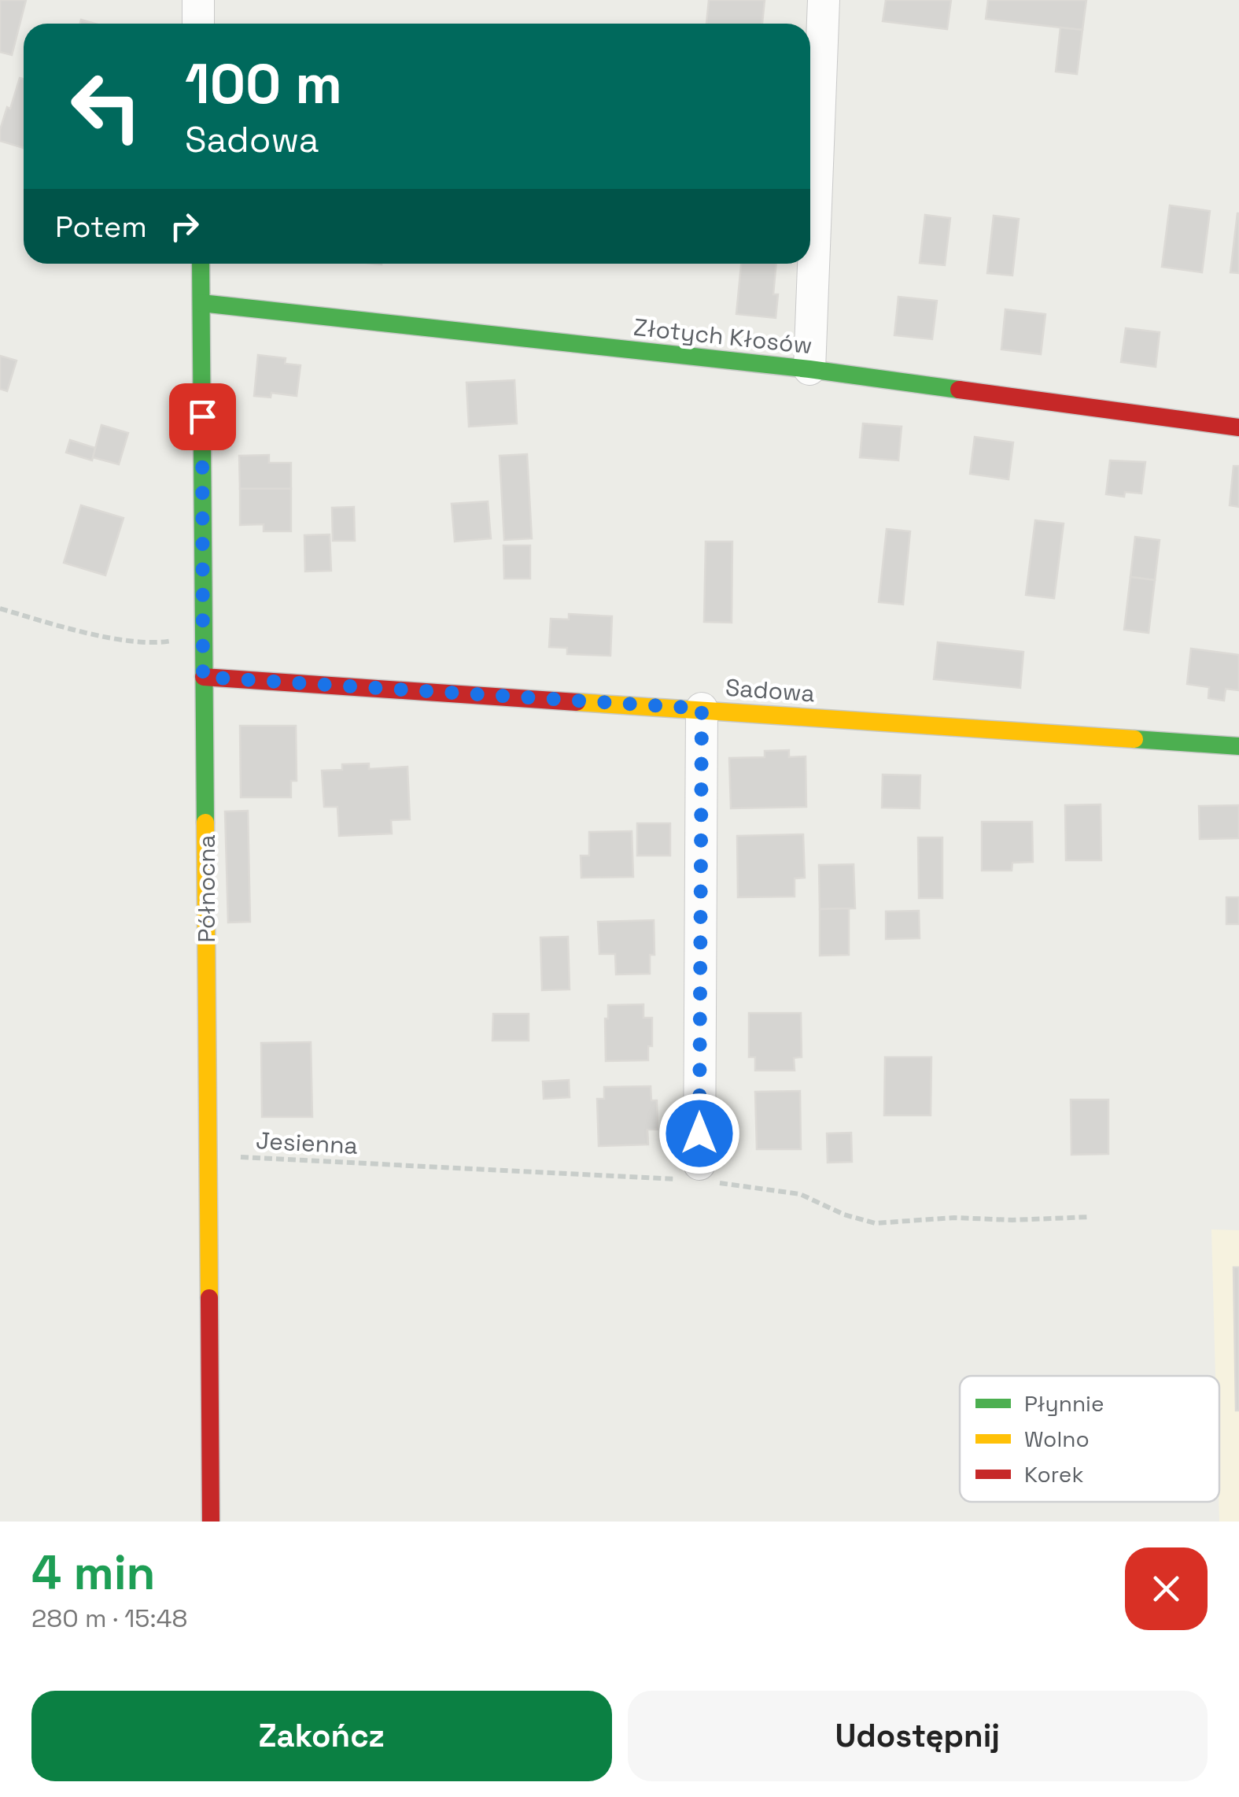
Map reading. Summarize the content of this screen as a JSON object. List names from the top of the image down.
{
  "streets": {
    "street": ["Złotych Kłosów", "Sadowa", "Północna"],
    "path": ["Jesienna"]
  },
  "crossings": [
    ["Złotych Kłosów", "Północna"],
    ["Sadowa", "Północna"],
    ["Północna", "Jesienna"]
  ],
  "legend": ["Płynnie", "Wolno", "Korek"],
  "page": {
    "turn": ["100 m", "Sadowa"],
    "then": "Potem",
    "heading": ["4 min", "280 m · 15:48"],
    "buttons": ["Zakończ", "Udostępnij"]
  }
}
